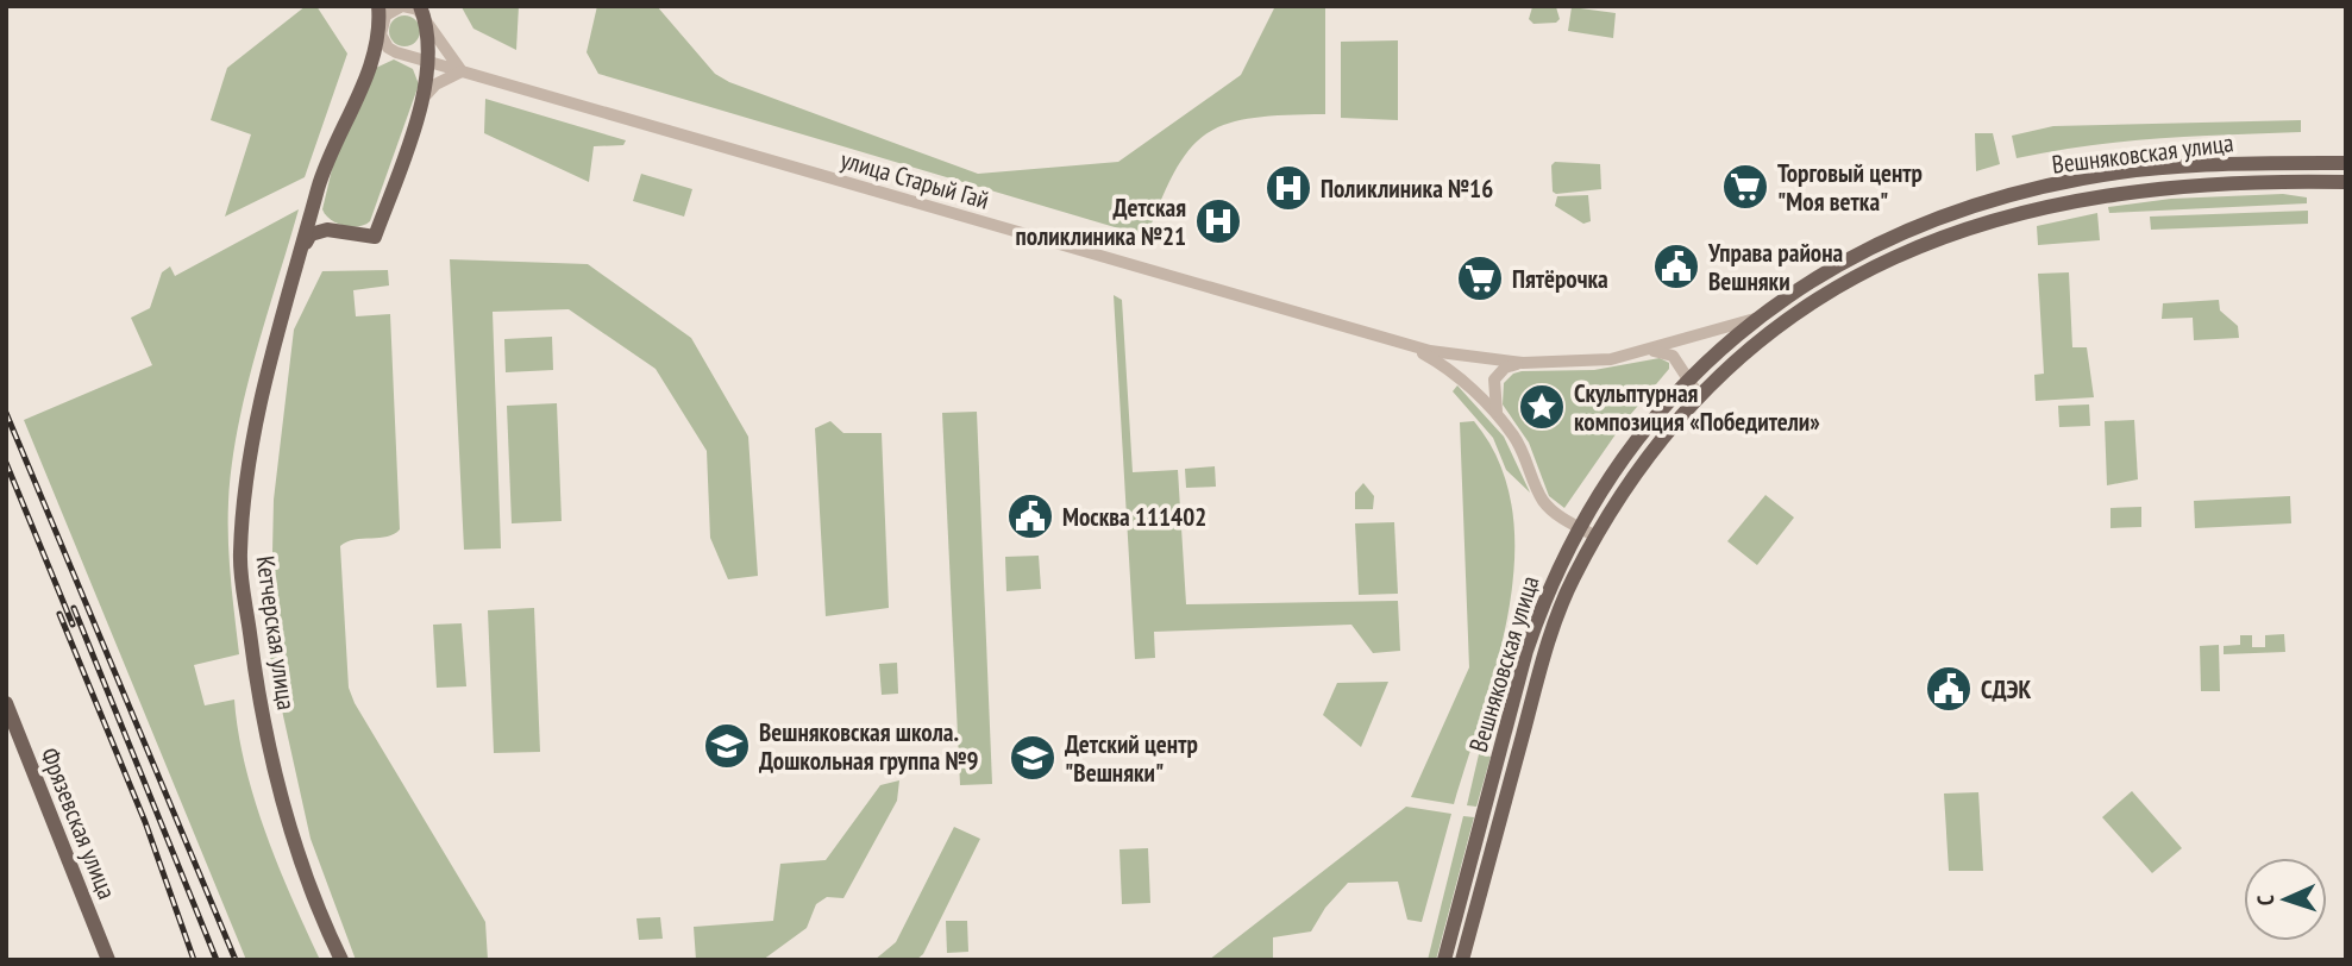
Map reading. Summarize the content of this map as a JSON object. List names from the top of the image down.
{
  "streets": {
    "main road": ["Вешняковская улица", "Кетчерская улица", "Фрязевская улица"],
    "street": ["улица Старый Гай"]
  },
  "crossings": [
    ["Вешняковская улица", "улица Старый Гай"],
    ["улица Старый Гай", "Кетчерская улица"]
  ],
  "places": {
    "supermarket": ["Торговый центр \"Моя ветка\"", "Пятёрочка"],
    "hospital": ["Поликлиника №16", "Детская поликлиника №21"],
    "public building": ["Управа района Вешняки", "Москва 111402", "СДЭК"],
    "place": ["Скульптурная композиция «Победители»"],
    "school or university": ["Вешняковская школа. Дошкольная группа №9", "Детский центр \"Вешняки\""]
  },
  "north": "left"
}
